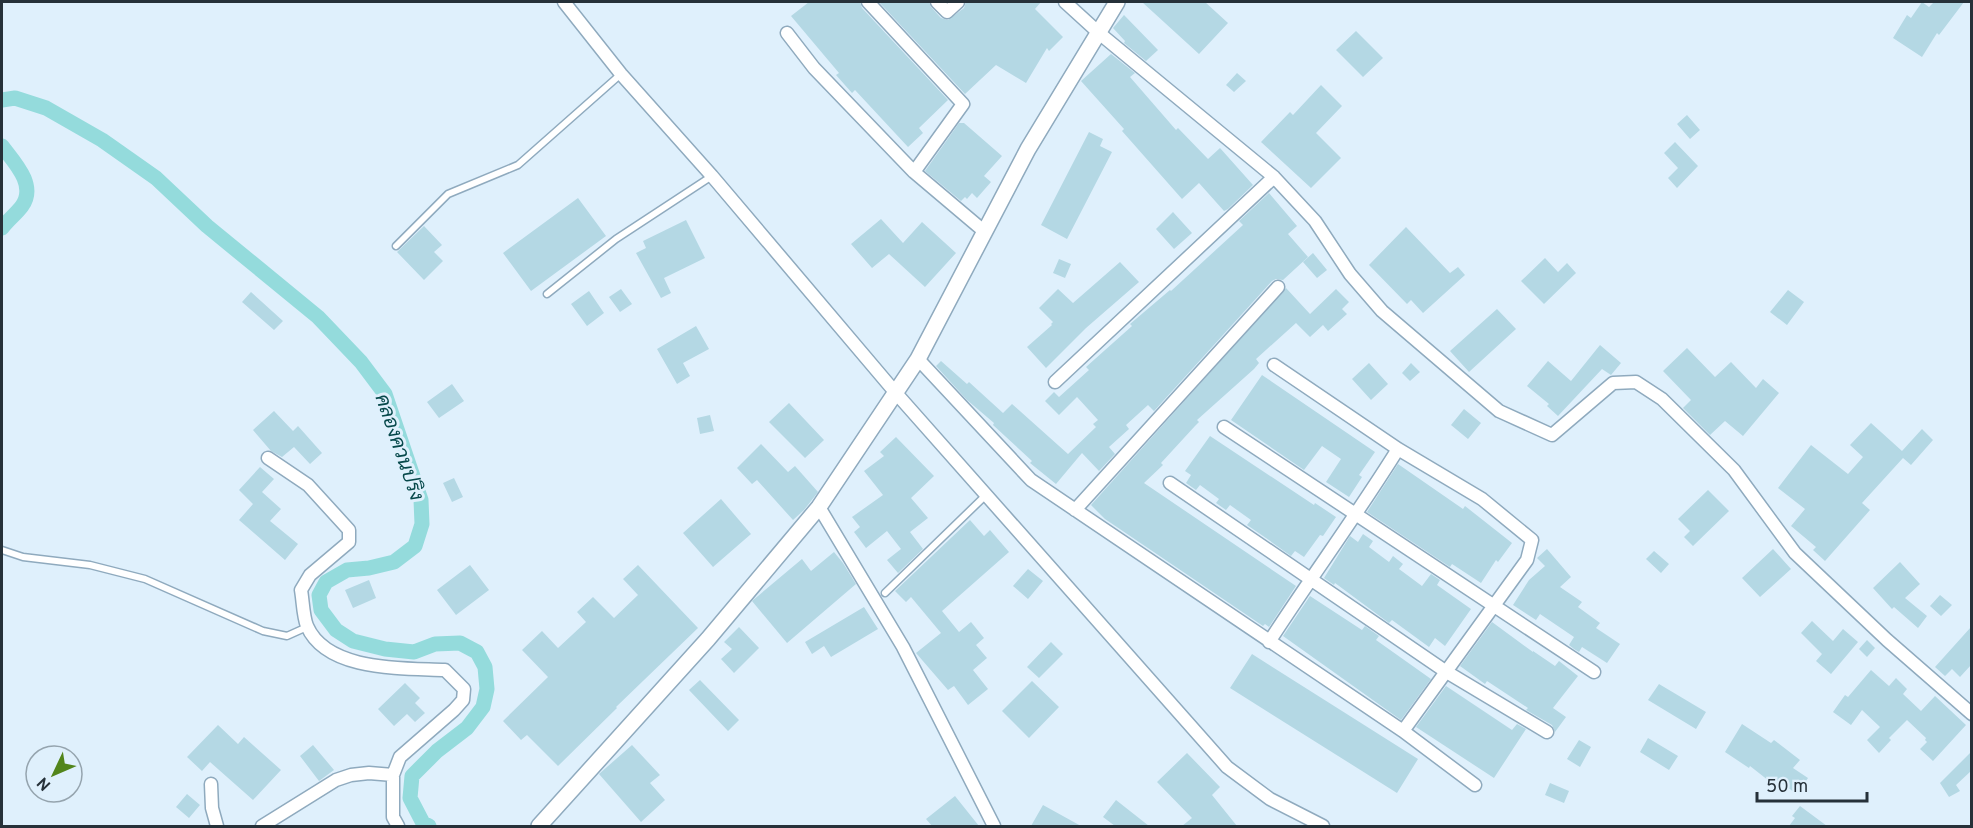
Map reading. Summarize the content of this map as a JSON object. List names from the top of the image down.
{
  "water": ["คลองควนปริง"],
  "scale_bar": "50 m",
  "north": "bottom left"
}
